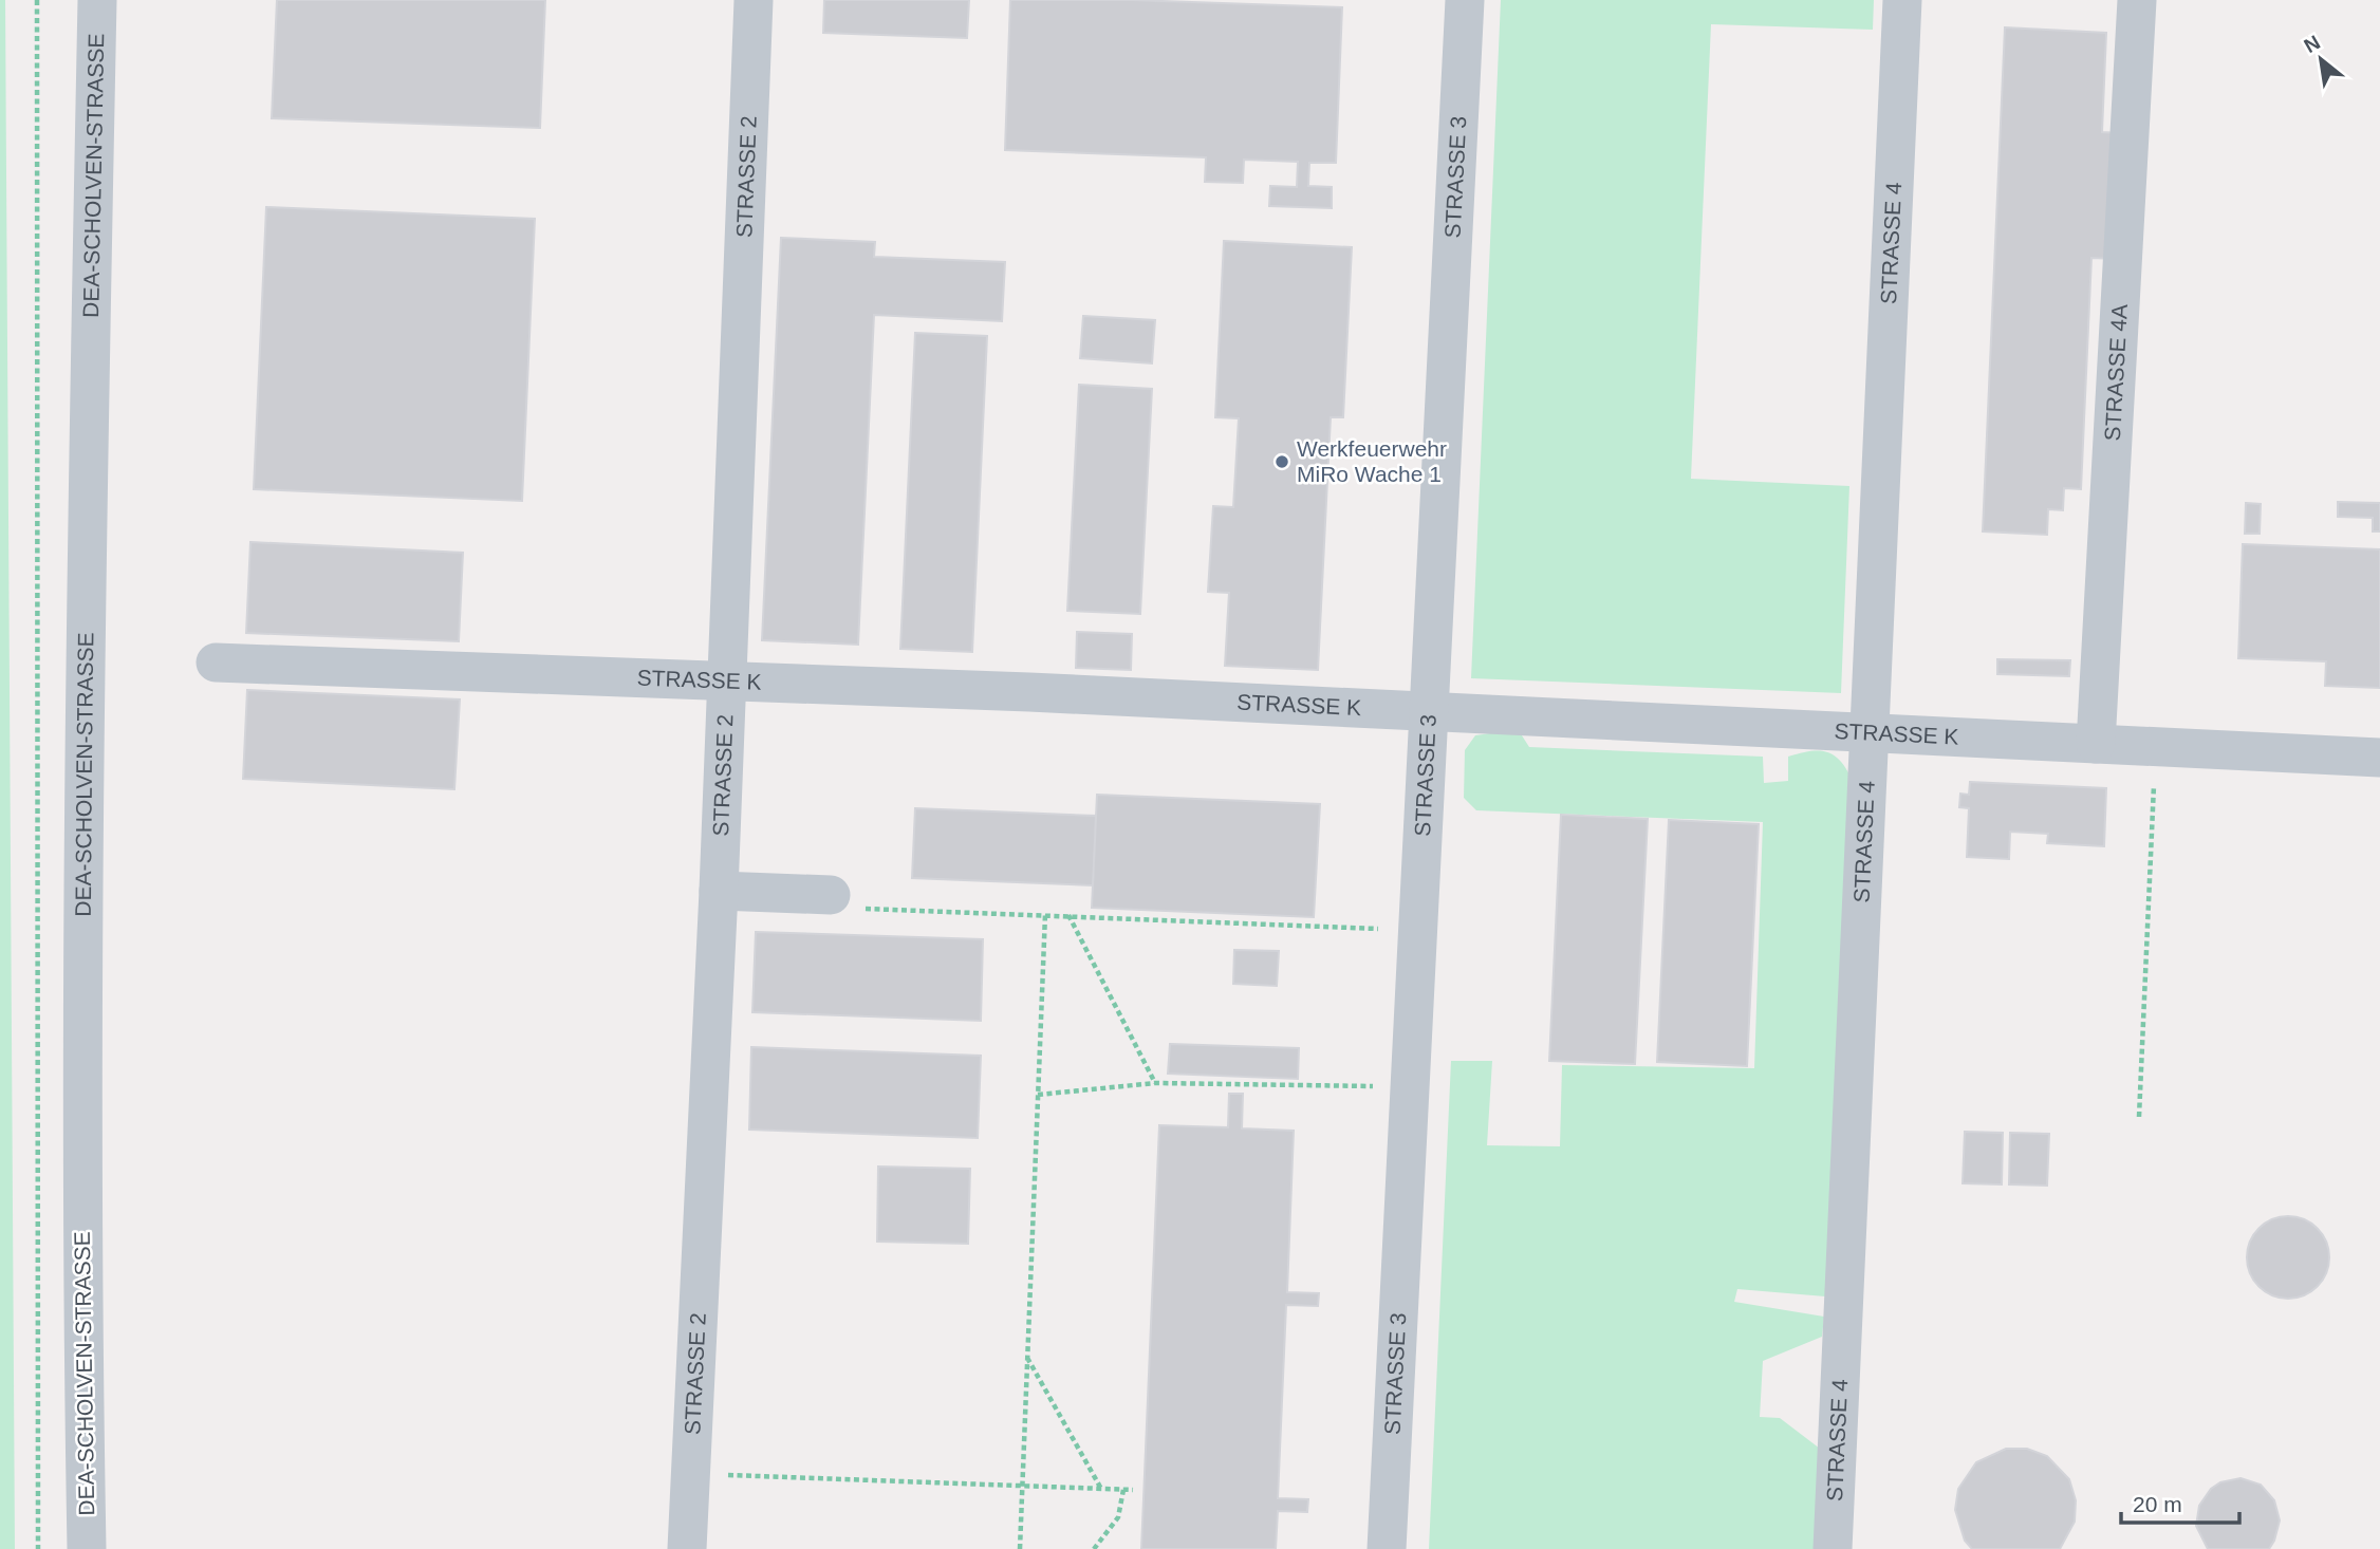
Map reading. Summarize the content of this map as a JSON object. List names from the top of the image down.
{
  "streets": {
    "street": [
      "DEA-SCHOLVEN-STRASSE",
      "STRASSE 2",
      "STRASSE 3",
      "STRASSE 4",
      "STRASSE 4A",
      "STRASSE K"
    ]
  },
  "crossings": [
    ["STRASSE 2", "STRASSE K"],
    ["STRASSE 3", "STRASSE K"],
    ["STRASSE 4", "STRASSE K"],
    ["STRASSE 4A", "STRASSE K"]
  ],
  "places": ["Werkfeuerwehr MiRo Wache 1"],
  "scale_bar": "20 m",
  "north": "top left"
}
